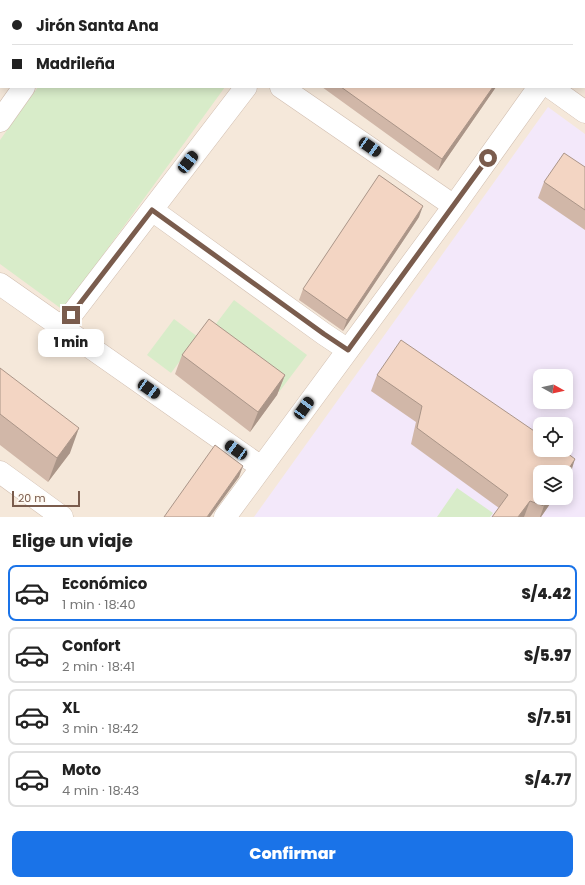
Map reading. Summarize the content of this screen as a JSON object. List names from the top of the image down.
{
  "scale_bar": "20 m",
  "north": "right",
  "page": {
    "banner": ["Jirón Santa Ana", "Madrileña"],
    "bubble": "1 min",
    "scale": "20 m",
    "heading": "Elige un viaje",
    "list": [
      {
        "name": "Económico",
        "note": "1 min · 18:40",
        "value": "S/4.42"
      },
      {
        "name": "Confort",
        "note": "2 min · 18:41",
        "value": "S/5.97"
      },
      {
        "name": "XL",
        "note": "3 min · 18:42",
        "value": "S/7.51"
      },
      {
        "name": "Moto",
        "note": "4 min · 18:43",
        "value": "S/4.77"
      }
    ],
    "buttons": "Confirmar"
  }
}
